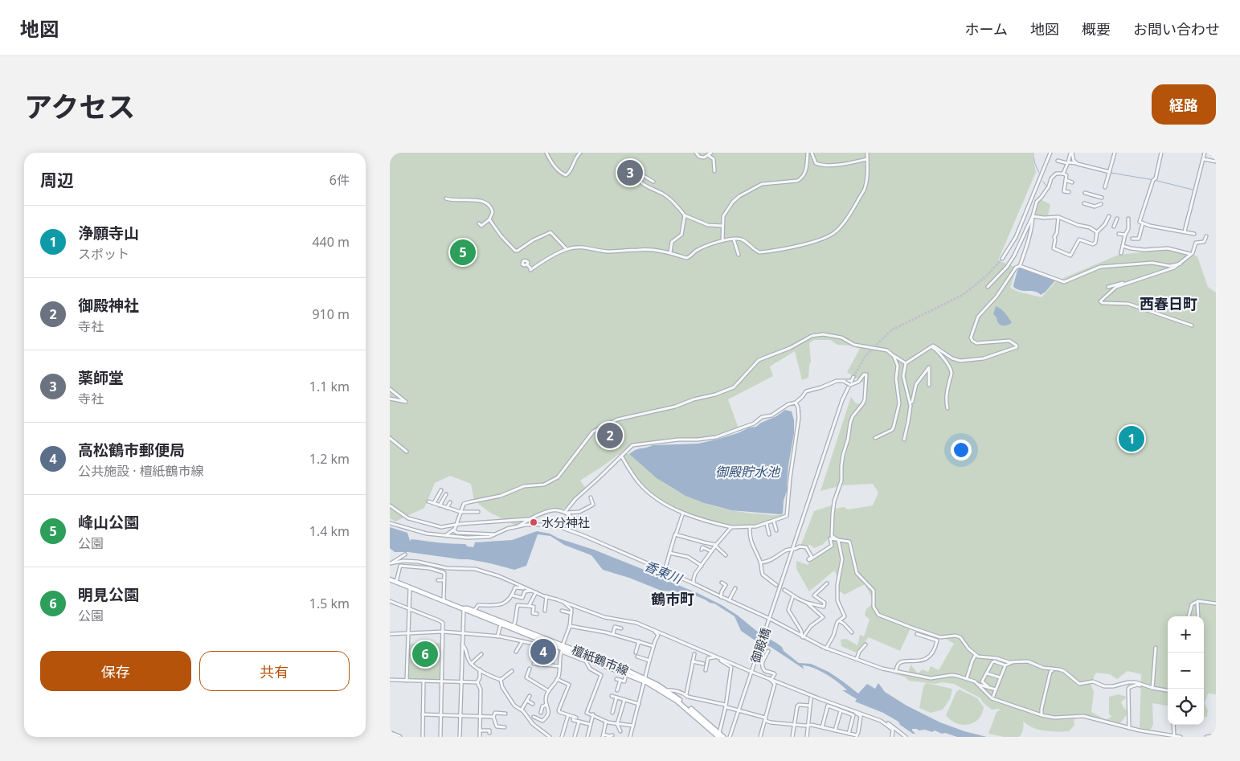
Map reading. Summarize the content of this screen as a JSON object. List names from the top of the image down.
{
  "streets": {
    "main road": ["檀紙鶴市線"],
    "street": ["御殿橋"]
  },
  "districts": ["西春日町", "鶴市町"],
  "water": ["御殿貯水池", "香東川"],
  "places": ["水分神社"],
  "page": {
    "header": "地図",
    "nav": [
      "ホーム",
      "地図",
      "概要",
      "お問い合わせ"
    ],
    "title": "アクセス",
    "buttons": [
      "経路",
      ["保存", "共有"]
    ],
    "heading": ["周辺", "6件"],
    "pins": [
      "3",
      "5",
      "2",
      "1",
      "4",
      "6"
    ],
    "list": [
      {
        "mark": "1",
        "name": "浄願寺山",
        "note": "スポット",
        "value": "440 m"
      },
      {
        "mark": "2",
        "name": "御殿神社",
        "note": "寺社",
        "value": "910 m"
      },
      {
        "mark": "3",
        "name": "薬師堂",
        "note": "寺社",
        "value": "1.1 km"
      },
      {
        "mark": "4",
        "name": "高松鶴市郵便局",
        "note": "公共施設 · 檀紙鶴市線",
        "value": "1.2 km"
      },
      {
        "mark": "5",
        "name": "峰山公園",
        "note": "公園",
        "value": "1.4 km"
      },
      {
        "mark": "6",
        "name": "明見公園",
        "note": "公園",
        "value": "1.5 km"
      }
    ],
    "map_buttons": ["+", "−"]
  }
}
